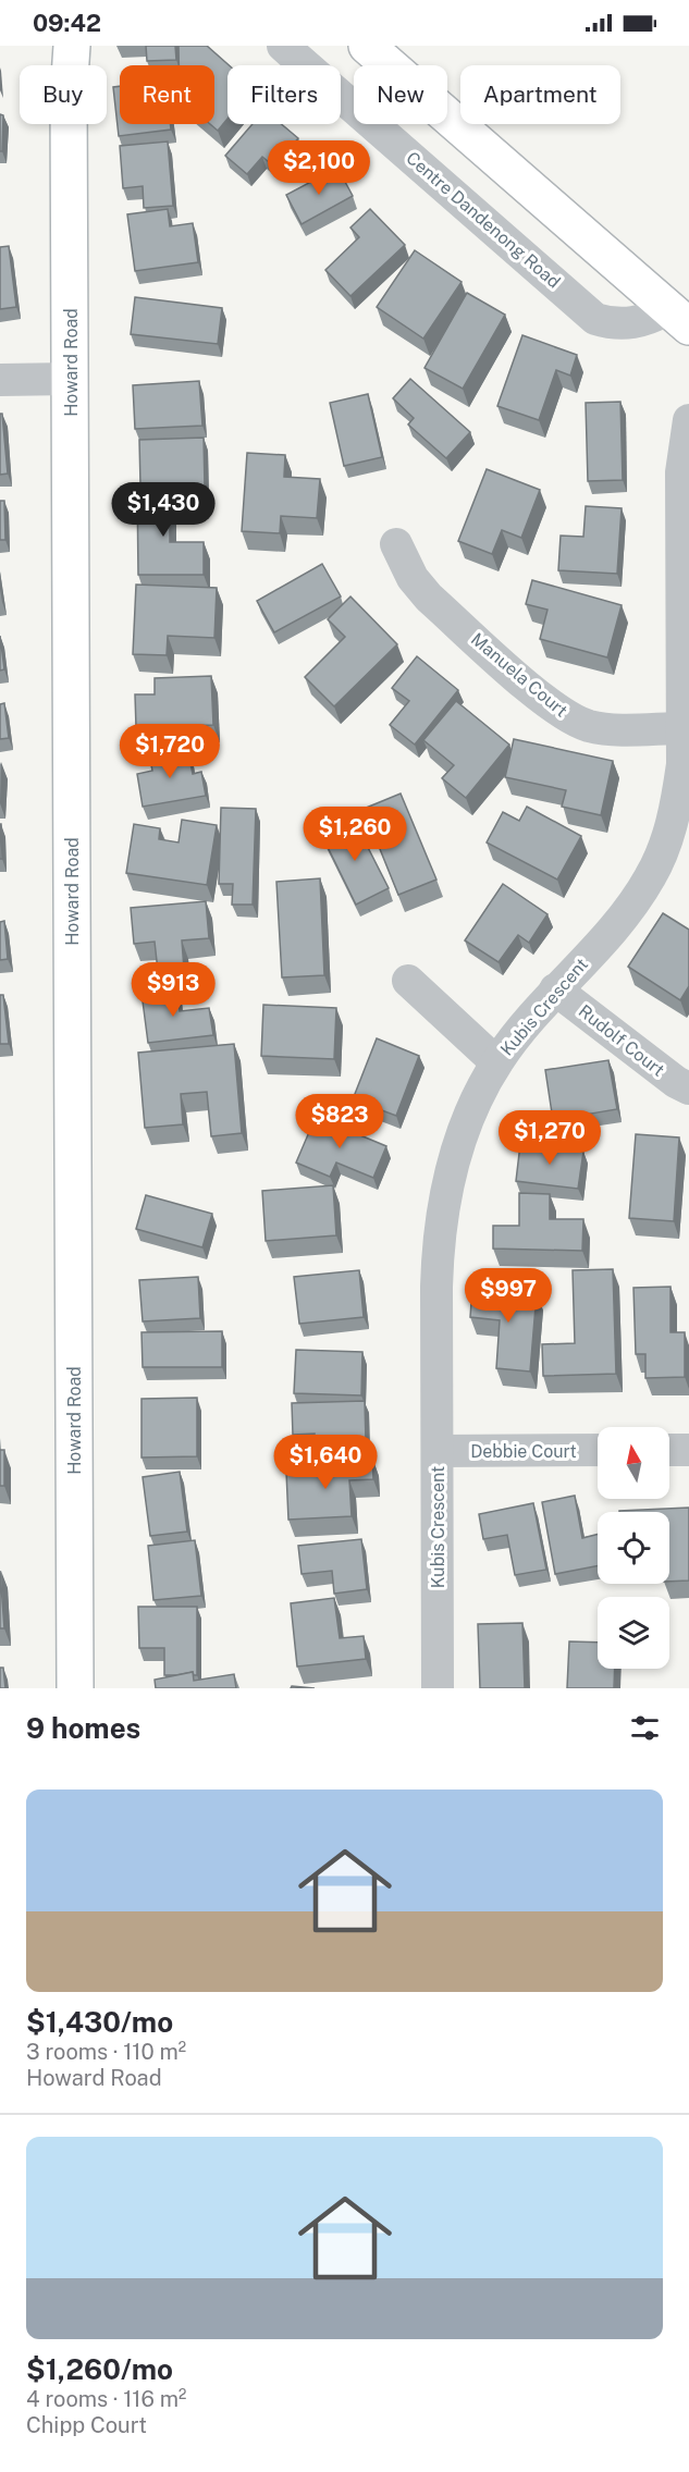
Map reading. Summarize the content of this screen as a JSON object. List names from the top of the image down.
{
  "streets": {
    "main road": ["Centre Dandenong Road", "Howard Road"],
    "street": [
      "Manuela Court",
      "Kubis Crescent",
      "Rudolf Court",
      "Debbie Court"
    ]
  },
  "crossings": [
    ["Manuela Court", "Kubis Crescent"],
    ["Kubis Crescent", "Rudolf Court"],
    ["Kubis Crescent", "Debbie Court"]
  ],
  "north": "top",
  "page": {
    "status": "09:42",
    "chip": [
      "Buy",
      "Rent",
      "Filters",
      "New",
      "Apartment"
    ],
    "price": [
      "$2,100",
      "$1,430",
      "$1,720",
      "$1,260",
      "$913",
      "$823",
      "$1,270",
      "$997",
      "$1,640"
    ],
    "heading": "9 homes",
    "list": [
      {
        "name": "$1,430/mo",
        "note": "3 rooms · 110 m² · Howard Road"
      },
      {
        "name": "$1,260/mo",
        "note": "4 rooms · 116 m² · Chipp Court"
      }
    ]
  }
}
